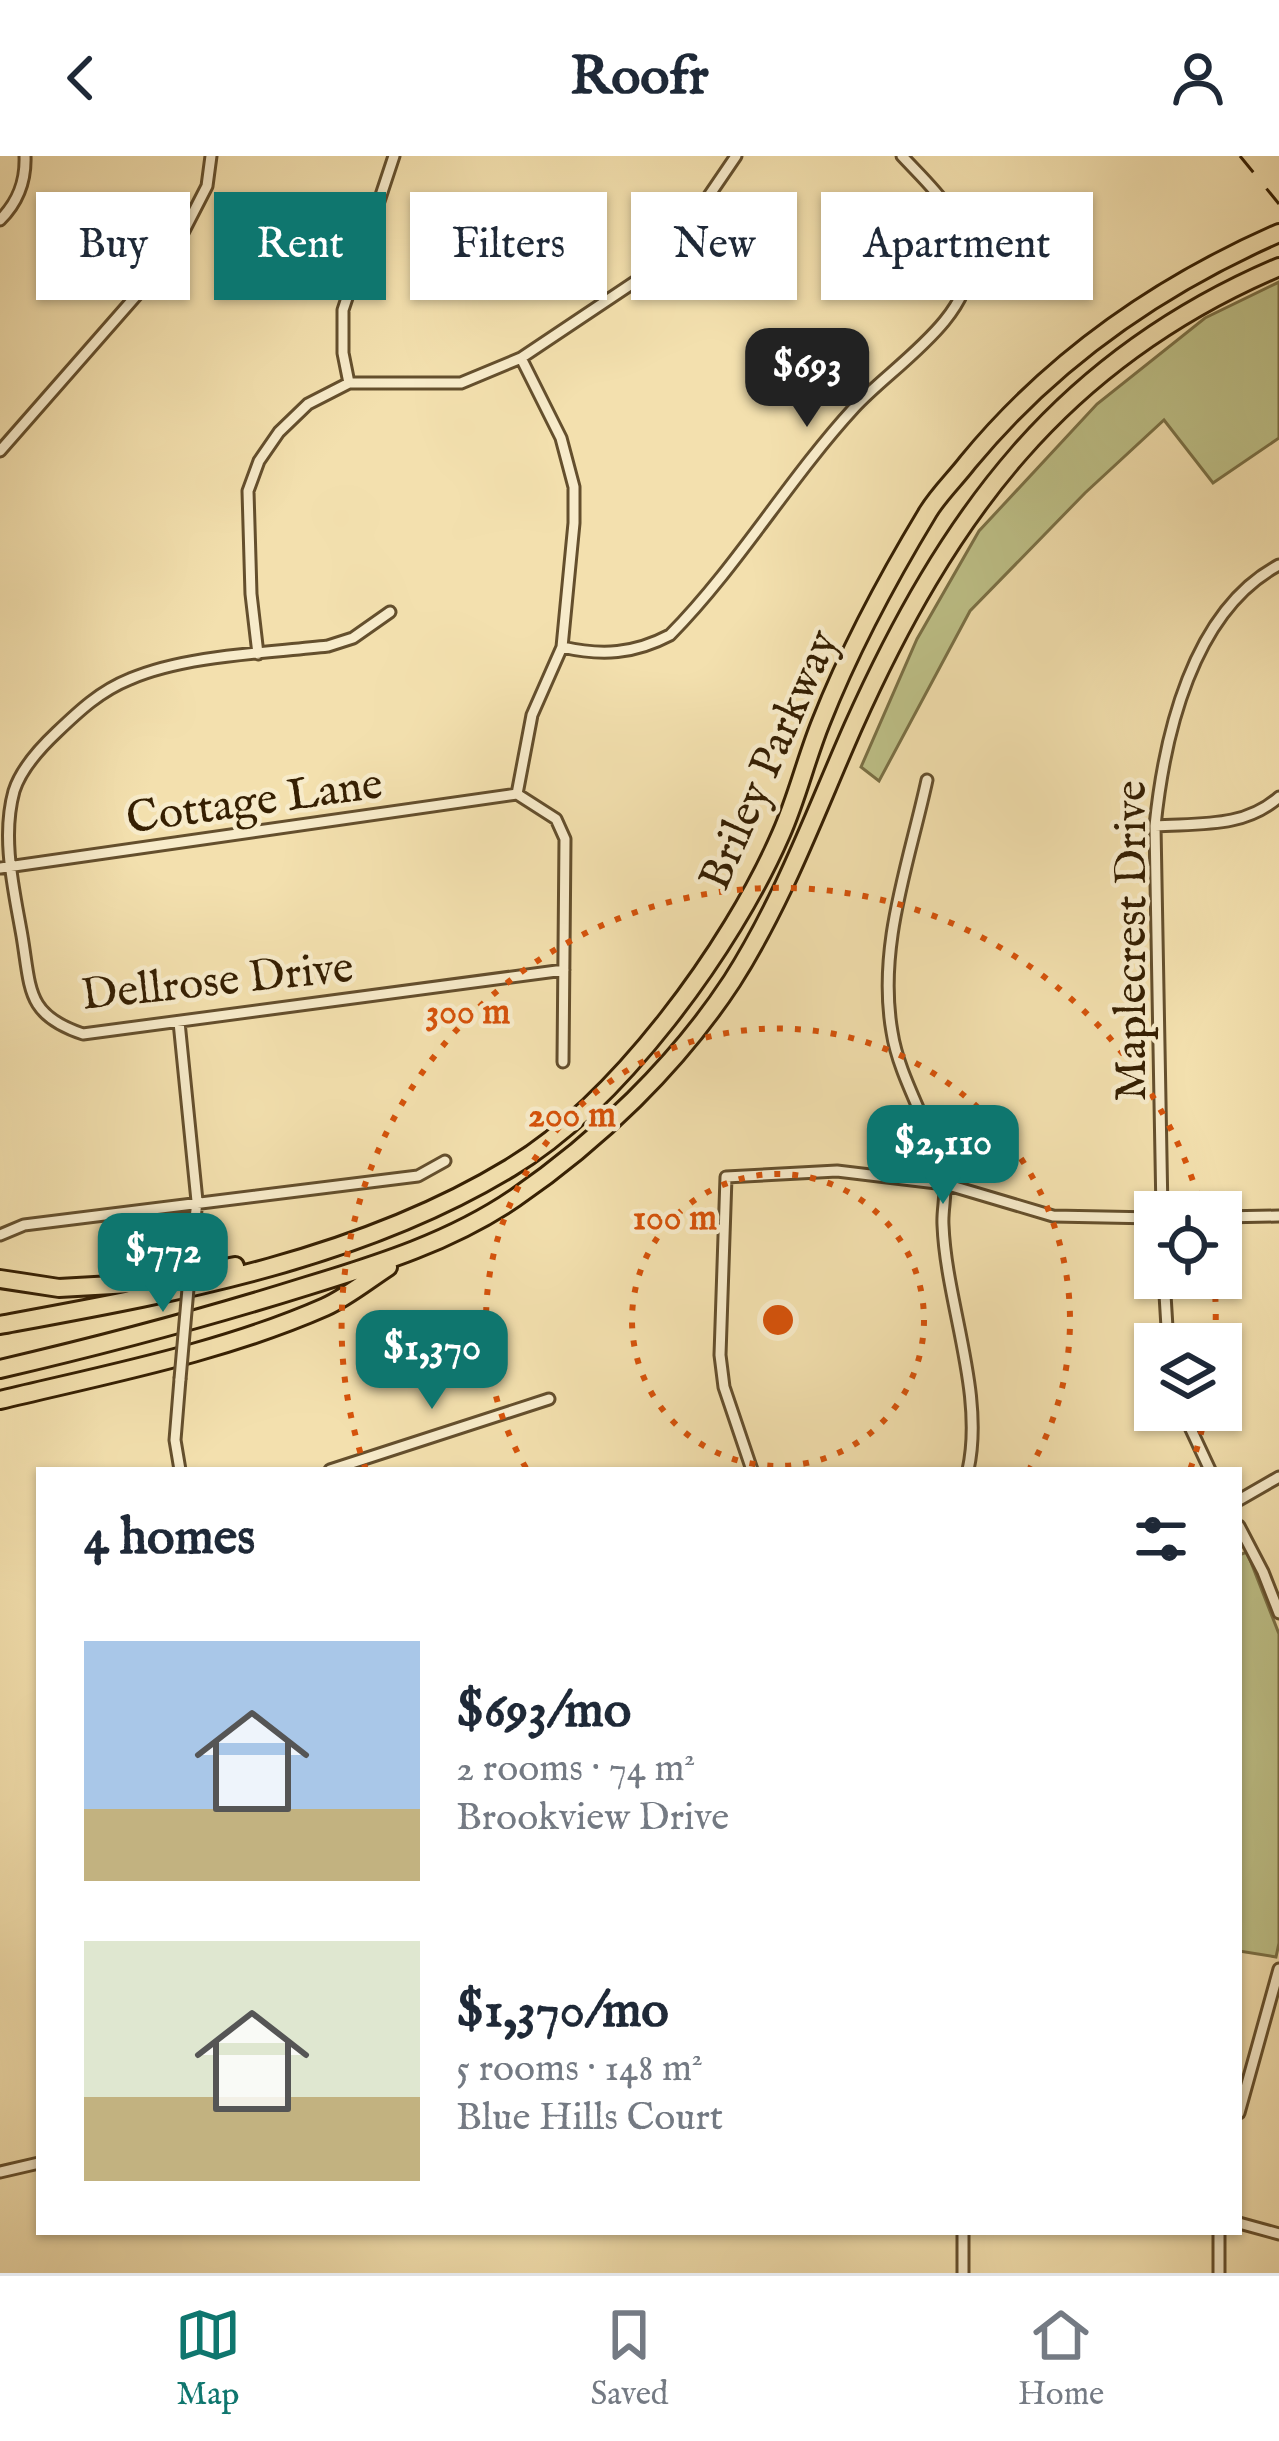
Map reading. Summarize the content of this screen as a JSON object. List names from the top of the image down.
{
  "streets": {
    "highway": ["Briley Parkway"],
    "street": ["Cottage Lane", "Maplecrest Drive", "Dellrose Drive"]
  },
  "crossings": [
    ["Cottage Lane", "Dellrose Drive"]
  ],
  "page": {
    "header": "Roofr",
    "chip": [
      "Buy",
      "Rent",
      "Filters",
      "New",
      "Apartment"
    ],
    "price": [
      "$693",
      "$2,110",
      "$772",
      "$1,370"
    ],
    "heading": "4 homes",
    "list": [
      {
        "name": "$693/mo",
        "note": "2 rooms · 74 m² · Brookview Drive"
      },
      {
        "name": "$1,370/mo",
        "note": "5 rooms · 148 m² · Blue Hills Court"
      }
    ],
    "tabs": ["Map", "Saved", "Home"]
  },
  "rings": ["300 m", "200 m", "100 m"]
}
